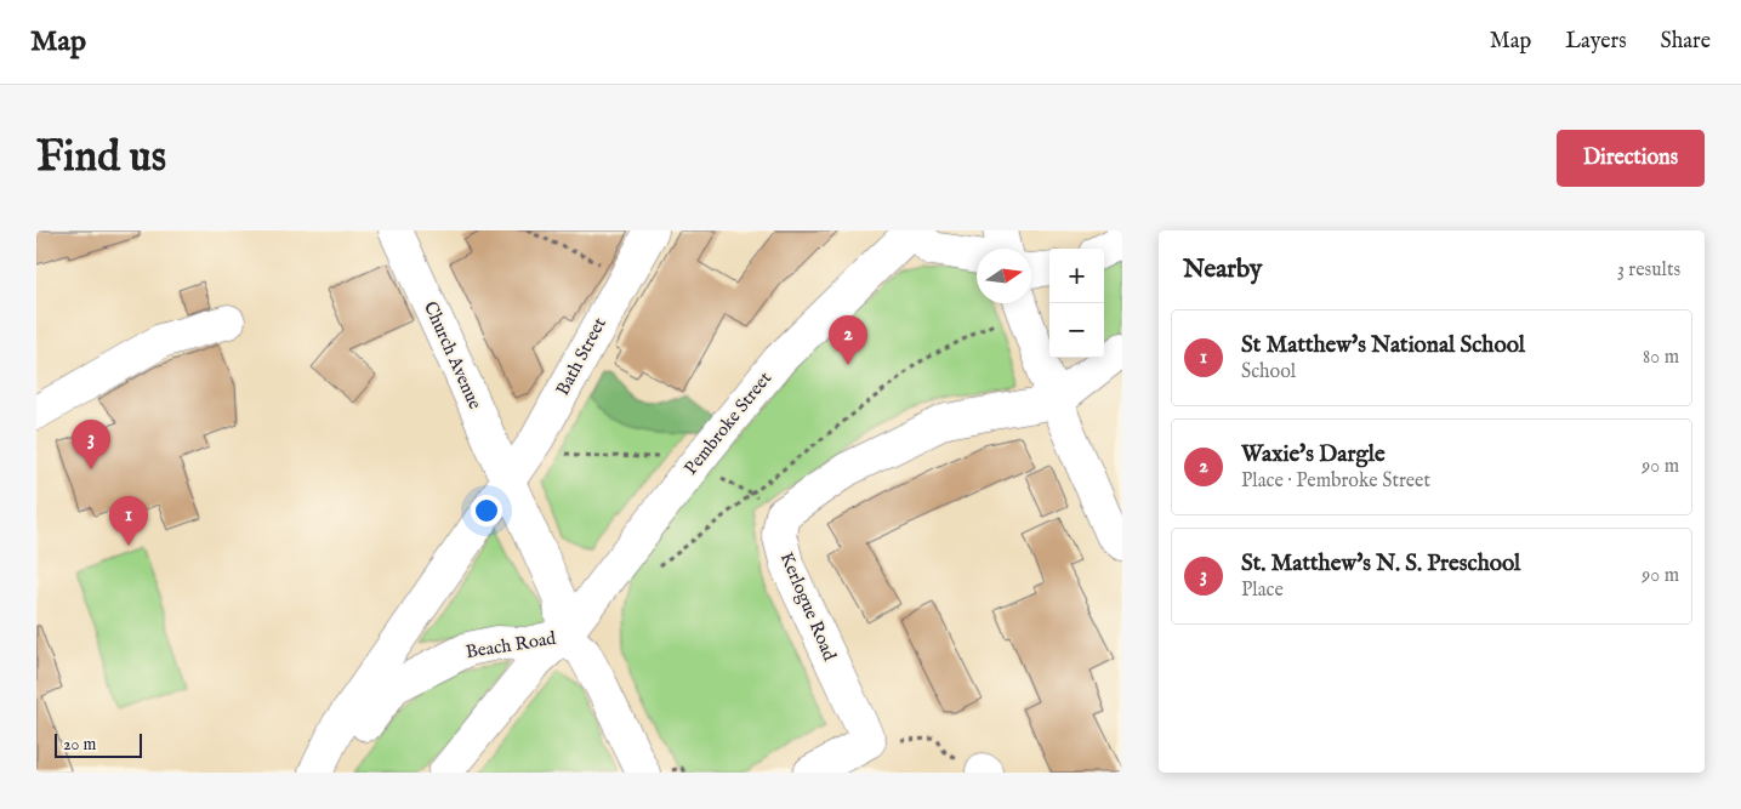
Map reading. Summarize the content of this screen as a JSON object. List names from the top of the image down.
{
  "streets": {
    "main road": [
      "Church Avenue",
      "Bath Street",
      "Pembroke Street",
      "Kerlogue Road",
      "Beach Road"
    ]
  },
  "crossings": [
    ["Church Avenue", "Bath Street"],
    ["Church Avenue", "Pembroke Street"],
    ["Church Avenue", "Beach Road"],
    ["Pembroke Street", "Beach Road"]
  ],
  "scale_bar": "20 m",
  "north": "right",
  "page": {
    "header": "Map",
    "nav": ["Map", "Layers", "Share"],
    "buttons": "Directions",
    "title": "Find us",
    "heading": ["Nearby", "3 results"],
    "map_buttons": ["+", "−"],
    "list": [
      {
        "mark": "1",
        "name": "St Matthew's National School",
        "note": "School",
        "value": "80 m"
      },
      {
        "mark": "2",
        "name": "Waxie's Dargle",
        "note": "Place · Pembroke Street",
        "value": "90 m"
      },
      {
        "mark": "3",
        "name": "St. Matthew's N. S. Preschool",
        "note": "Place",
        "value": "90 m"
      }
    ],
    "pins": ["2", "3", "1"],
    "scale": "20 m"
  }
}
